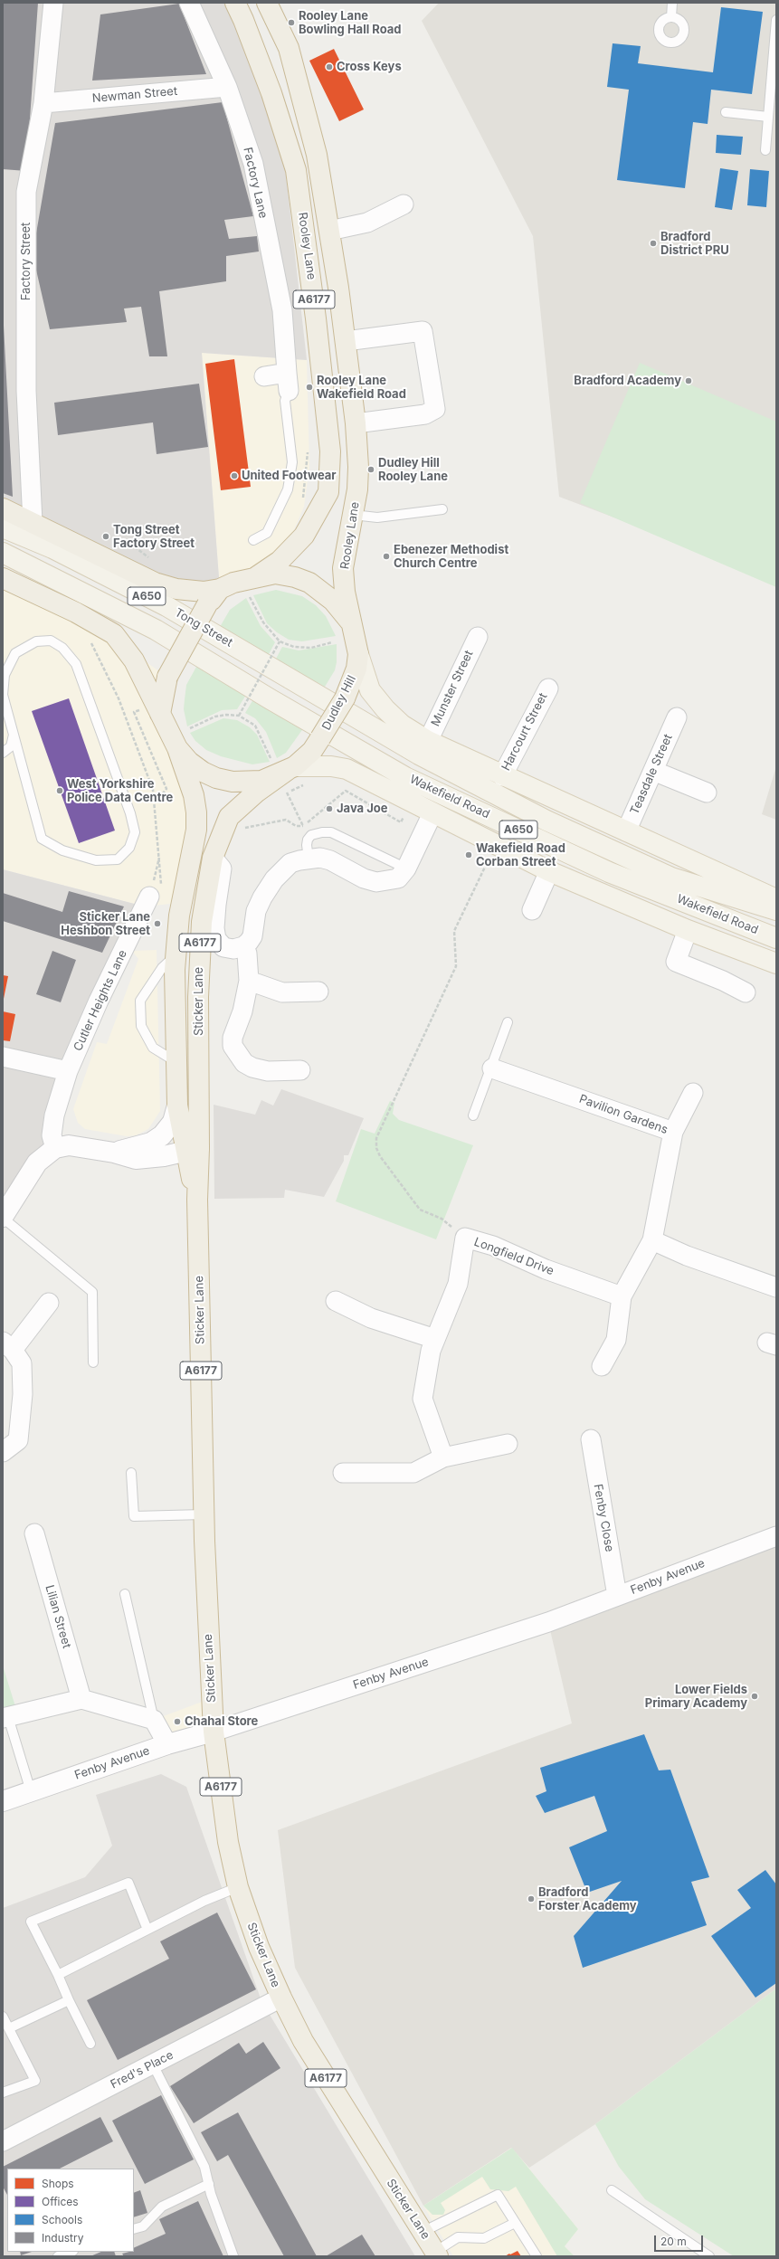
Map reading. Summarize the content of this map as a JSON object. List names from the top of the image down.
{
  "streets": {
    "highway": [
      "Rooley Lane",
      "A6177",
      "Dudley Hill",
      "Sticker Lane"
    ],
    "main road": ["A650", "Tong Street", "Wakefield Road"],
    "street": [
      "Newman Street",
      "Factory Lane",
      "Factory Street",
      "Munster Street",
      "Harcourt Street",
      "Teasdale Street",
      "Cutler Heights Lane",
      "Pavilion Gardens",
      "Longfield Drive",
      "Fenby Close",
      "Fenby Avenue",
      "Lilian Street",
      "Fred's Place"
    ]
  },
  "crossings": [
    ["Newman Street", "Factory Lane"],
    ["Newman Street", "Factory Street"],
    ["Rooley Lane", "Dudley Hill"],
    ["Tong Street", "Wakefield Road"],
    ["Dudley Hill", "Sticker Lane"],
    ["Sticker Lane", "Fenby Avenue"],
    ["Sticker Lane", "Fred's Place"],
    ["Fenby Close", "Fenby Avenue"]
  ],
  "places": [
    "Rooley Lane Bowling Hall Road",
    "Cross Keys",
    "Bradford District PRU",
    "Bradford Academy",
    "Rooley Lane Wakefield Road",
    "Dudley Hill Rooley Lane",
    "United Footwear",
    "Tong Street Factory Street",
    "Ebenezer Methodist Church Centre",
    "West Yorkshire Police Data Centre",
    "Java Joe",
    "Wakefield Road Corban Street",
    "Sticker Lane Heshbon Street",
    "Lower Fields Primary Academy",
    "Chahal Store",
    "Bradford Forster Academy"
  ],
  "legend": [
    "Shops",
    "Offices",
    "Schools",
    "Industry"
  ],
  "scale_bar": "20 m"
}
